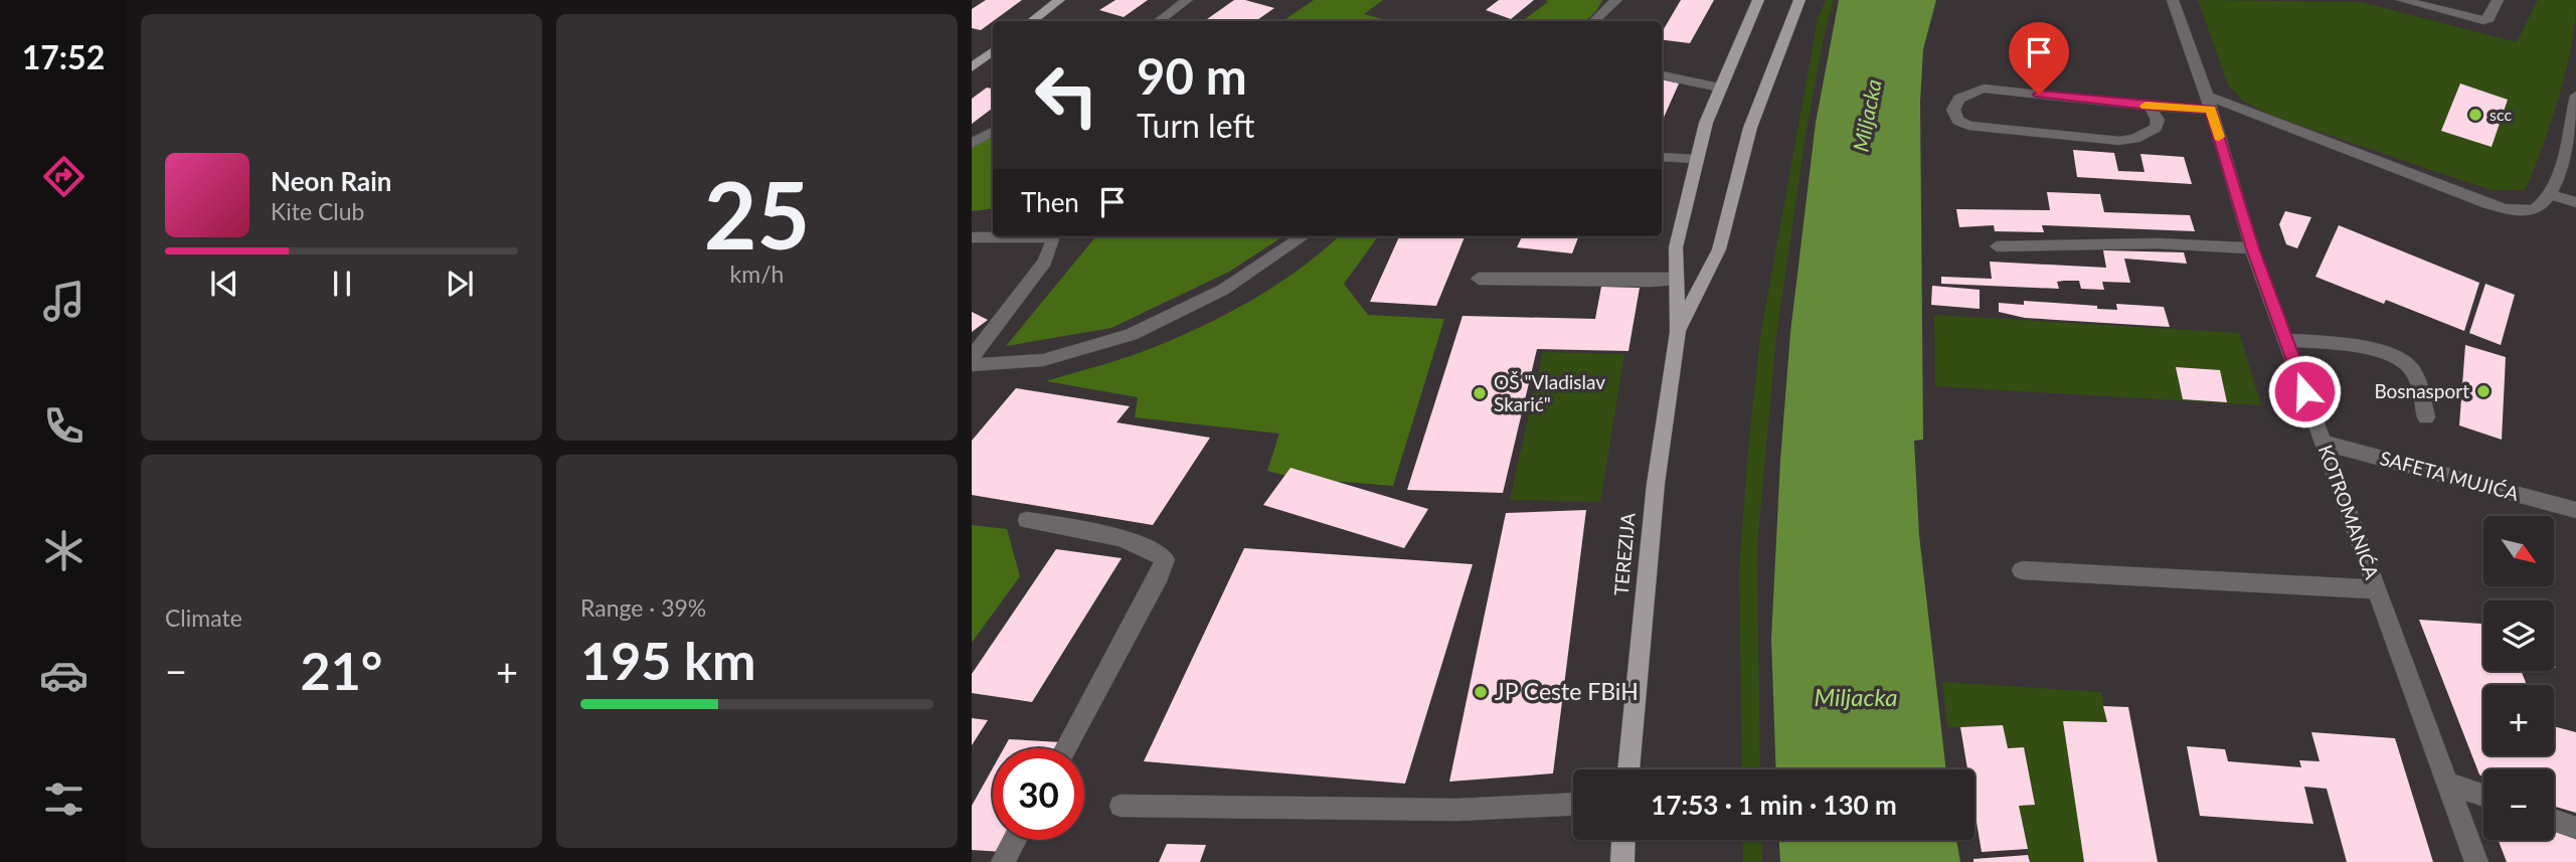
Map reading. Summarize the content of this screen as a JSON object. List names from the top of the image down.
{
  "streets": {
    "main road": ["TEREZIJA"],
    "street": ["SAFETA MUJIĆA", "KOTROMANIĆA"]
  },
  "crossings": [
    ["SAFETA MUJIĆA", "KOTROMANIĆA"]
  ],
  "water": ["Miljacka"],
  "places": [
    "scc",
    "Bosnasport",
    "OŠ \"Vladislav Skarić\"",
    "JP Ceste FBiH"
  ],
  "north": "bottom right",
  "page": {
    "tabs": "17:52",
    "tile": [
      ["25", "km/h"],
      "Climate",
      ["Range · 39%", "195 km"]
    ],
    "turn": ["90 m", "Turn left"],
    "song": ["Neon Rain", "Kite Club"],
    "then": "Then",
    "map_buttons": ["+", "−"],
    "heat": ["−", "21°", "+"],
    "limit": "30",
    "trip": "17:53 · 1 min · 130 m"
  }
}
